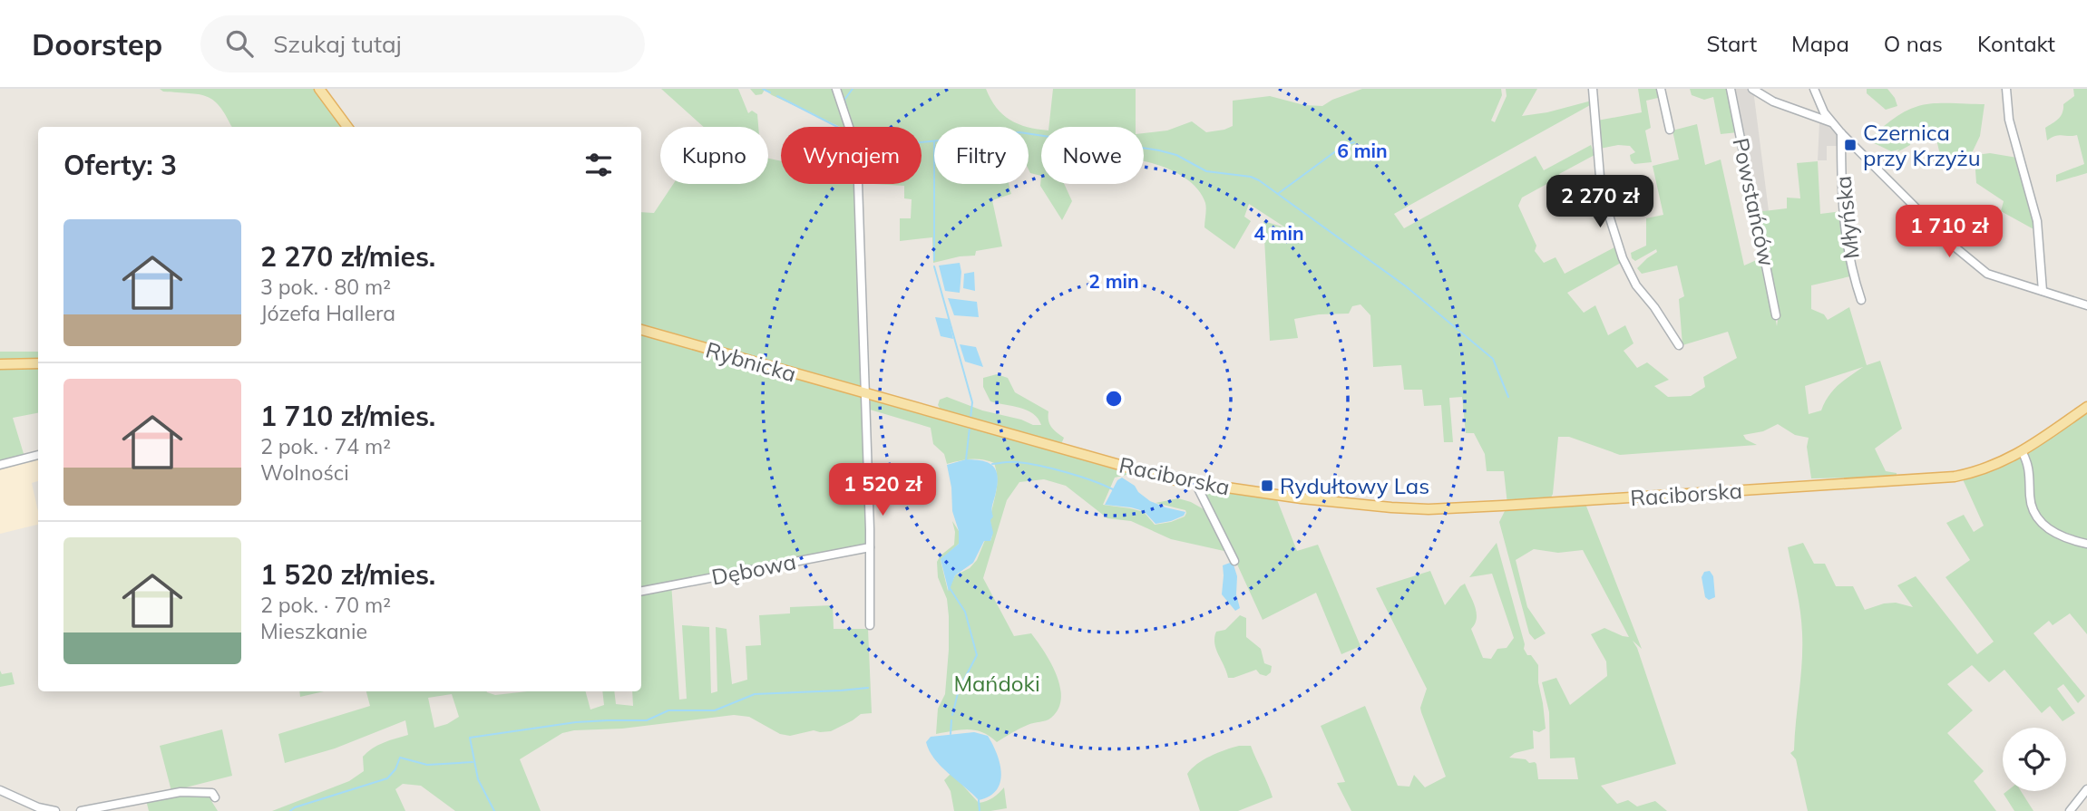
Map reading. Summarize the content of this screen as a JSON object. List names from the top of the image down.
{
  "streets": {
    "main road": ["Rybnicka", "Raciborska"],
    "street": ["Powstańców", "Młyńska", "Dębowa"]
  },
  "crossings": [
    ["Rybnicka", "Raciborska"]
  ],
  "parks": ["Mańdoki"],
  "places": {
    "transit": ["Czernica przy Krzyżu", "Rydułtowy Las"]
  },
  "page": {
    "header": "Doorstep",
    "search": "Szukaj tutaj",
    "nav": [
      "Start",
      "Mapa",
      "O nas",
      "Kontakt"
    ],
    "chip": [
      "Kupno",
      "Wynajem",
      "Filtry",
      "Nowe"
    ],
    "heading": "Oferty: 3",
    "price": ["2 270 zł", "1 710 zł", "1 520 zł"],
    "list": [
      {
        "name": "2 270 zł/mies.",
        "note": "3 pok. · 80 m² · Józefa Hallera"
      },
      {
        "name": "1 710 zł/mies.",
        "note": "2 pok. · 74 m² · Wolności"
      },
      {
        "name": "1 520 zł/mies.",
        "note": "2 pok. · 70 m² · Mieszkanie"
      }
    ]
  },
  "rings": ["6 min", "4 min", "2 min"]
}
